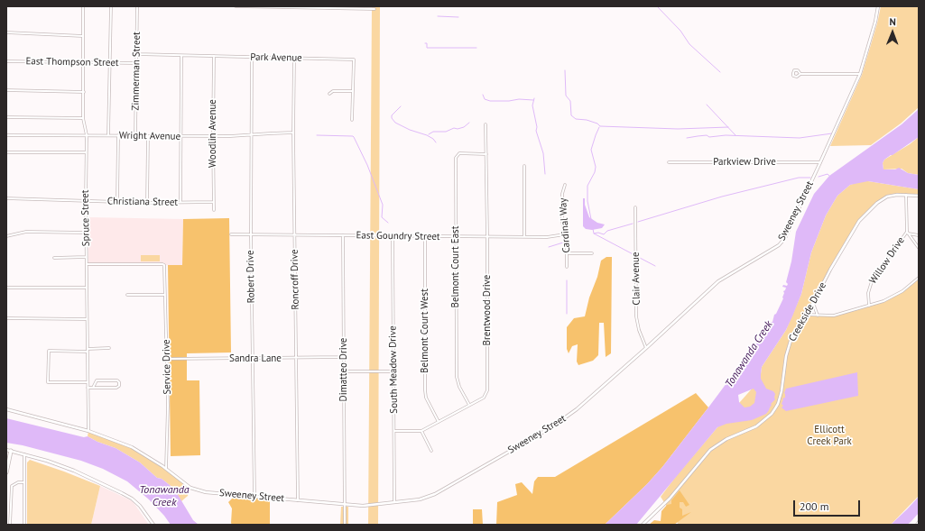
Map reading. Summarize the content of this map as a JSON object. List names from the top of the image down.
{
  "streets": {
    "street": [
      "Park Avenue",
      "East Thompson Street",
      "Zimmerman Street",
      "Woodlin Avenue",
      "Wright Avenue",
      "Parkview Drive",
      "Christiana Street",
      "Sweeney Street",
      "Spruce Street",
      "Cardinal Way",
      "East Goundry Street",
      "Willow Drive",
      "Belmont Court East",
      "Robert Drive",
      "Clair Avenue",
      "Roncroff Drive",
      "Brentwood Drive",
      "Creekside Drive",
      "Belmont Court West",
      "Sandra Lane",
      "Service Drive",
      "Dimatteo Drive",
      "South Meadow Drive"
    ]
  },
  "crossings": [
    ["Park Avenue", "Zimmerman Street"],
    ["Park Avenue", "Woodlin Avenue"],
    ["Park Avenue", "Robert Drive"],
    ["Park Avenue", "Roncroff Drive"],
    ["East Thompson Street", "Zimmerman Street"],
    ["East Thompson Street", "Spruce Street"],
    ["Zimmerman Street", "Wright Avenue"],
    ["Woodlin Avenue", "Wright Avenue"],
    ["Woodlin Avenue", "Christiana Street"],
    ["Wright Avenue", "Spruce Street"],
    ["Wright Avenue", "Robert Drive"],
    ["Wright Avenue", "Roncroff Drive"],
    ["Parkview Drive", "Sweeney Street"],
    ["Christiana Street", "Spruce Street"],
    ["Sweeney Street", "Spruce Street"],
    ["Sweeney Street", "Robert Drive"],
    ["Sweeney Street", "Clair Avenue"],
    ["Sweeney Street", "Roncroff Drive"],
    ["Sweeney Street", "Service Drive"],
    ["Sweeney Street", "Dimatteo Drive"],
    ["Sweeney Street", "South Meadow Drive"],
    ["Spruce Street", "Service Drive"],
    ["Cardinal Way", "East Goundry Street"],
    ["East Goundry Street", "Belmont Court East"],
    ["East Goundry Street", "Robert Drive"],
    ["East Goundry Street", "Roncroff Drive"],
    ["East Goundry Street", "Brentwood Drive"],
    ["East Goundry Street", "Belmont Court West"],
    ["East Goundry Street", "Dimatteo Drive"],
    ["East Goundry Street", "South Meadow Drive"],
    ["Willow Drive", "Creekside Drive"],
    ["Belmont Court East", "Brentwood Drive"],
    ["Robert Drive", "Sandra Lane"],
    ["Roncroff Drive", "Sandra Lane"],
    ["Brentwood Drive", "Belmont Court West"],
    ["Brentwood Drive", "South Meadow Drive"],
    ["Sandra Lane", "Service Drive"],
    ["Sandra Lane", "Dimatteo Drive"]
  ],
  "water": ["Tonawanda Creek"],
  "parks": ["Ellicott Creek Park"],
  "scale_bar": "200 m",
  "north": "top"
}
